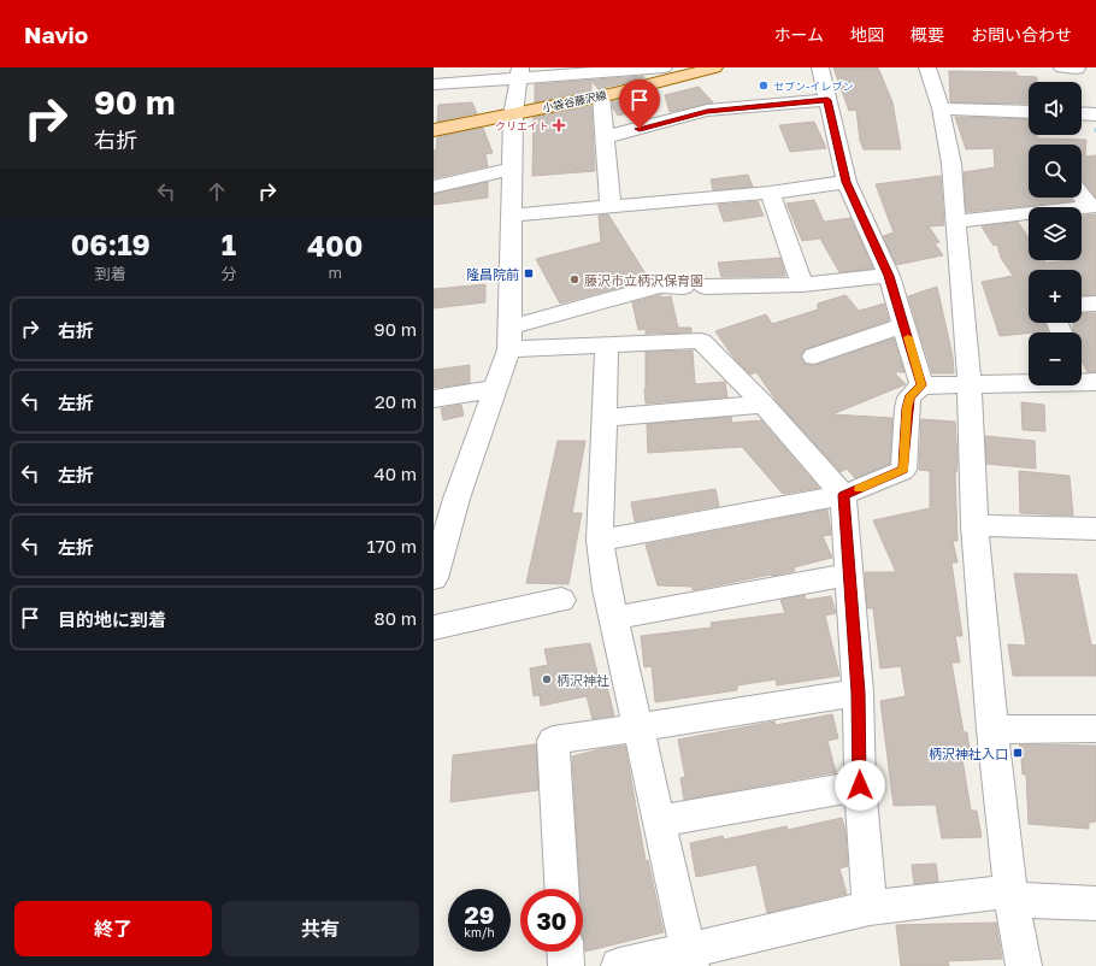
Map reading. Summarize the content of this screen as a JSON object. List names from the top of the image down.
{
  "streets": {
    "main road": ["小袋谷藤沢線"]
  },
  "places": {
    "other": ["セブン-イレブン", "藤沢市立柄沢保育園", "柄沢神社"],
    "health": ["クリエイト"],
    "transit": ["隆昌院前", "柄沢神社入口"]
  },
  "page": {
    "header": "Navio",
    "nav": [
      "ホーム",
      "地図",
      "概要",
      "お問い合わせ"
    ],
    "turn": ["90 m", "右折"],
    "map_buttons": ["+", "−"],
    "eta": [
      "06:19",
      "到着",
      "1",
      "分",
      "400",
      "m"
    ],
    "list": [
      {
        "name": "右折",
        "value": "90 m"
      },
      {
        "name": "左折",
        "value": "20 m"
      },
      {
        "name": "左折",
        "value": "40 m"
      },
      {
        "name": "左折",
        "value": "170 m"
      },
      {
        "name": "目的地に到着",
        "value": "80 m"
      }
    ],
    "speed": "29 km/h",
    "limit": "30",
    "buttons": ["終了", "共有"]
  }
}
